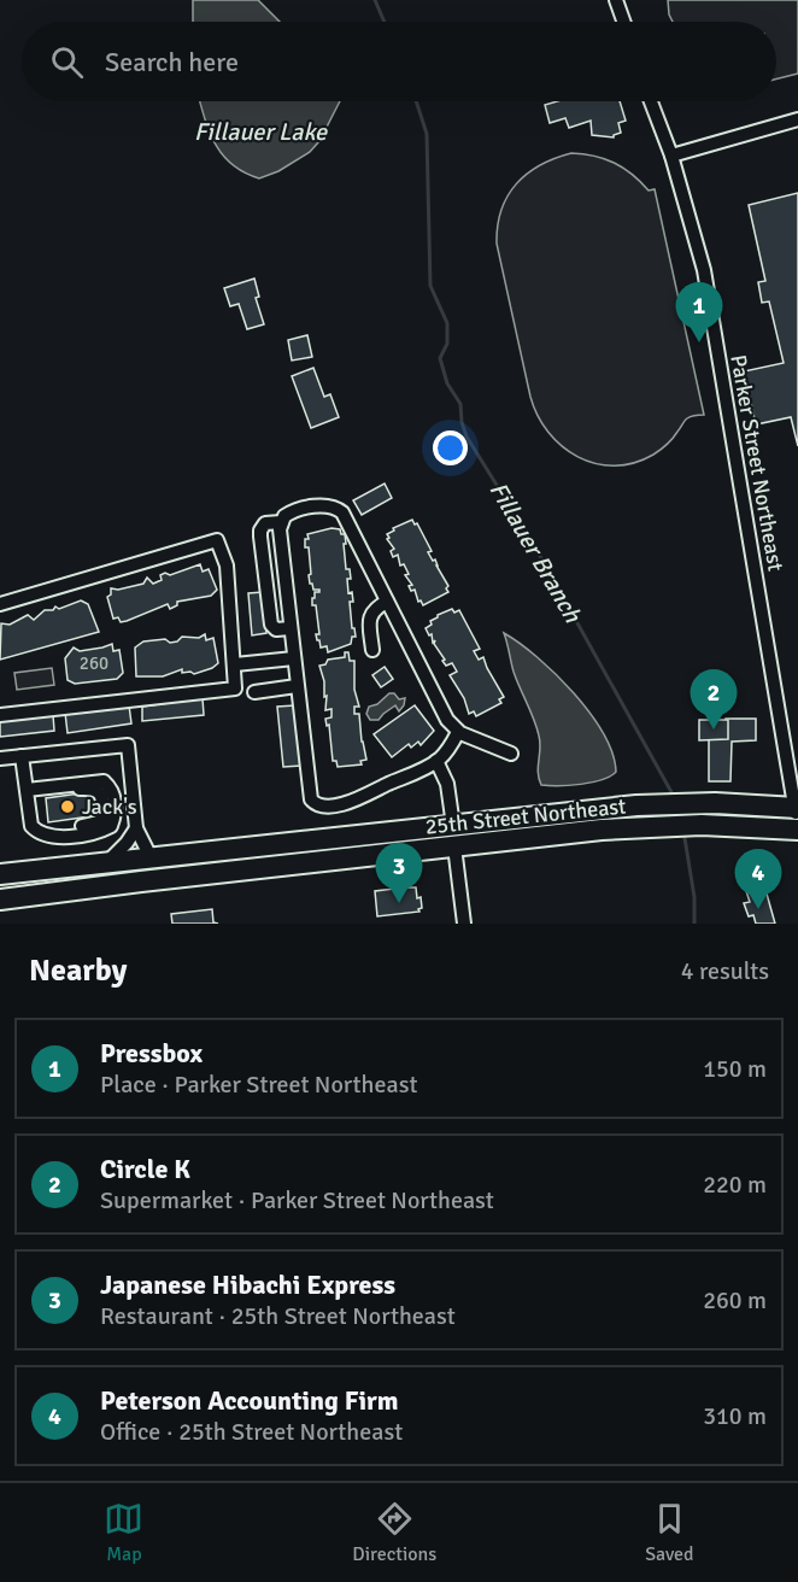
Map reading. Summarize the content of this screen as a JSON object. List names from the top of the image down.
{
  "streets": {
    "highway": ["25th Street Northeast"],
    "street": ["Parker Street Northeast"]
  },
  "crossings": [
    ["Parker Street Northeast", "25th Street Northeast"]
  ],
  "water": ["Fillauer Lake", "Fillauer Branch"],
  "places": ["Jack's"],
  "house_numbers": ["260"],
  "page": {
    "search": "Search here",
    "pins": [
      "1",
      "2",
      "3",
      "4"
    ],
    "heading": ["Nearby", "4 results"],
    "list": [
      {
        "mark": "1",
        "name": "Pressbox",
        "note": "Place · Parker Street Northeast",
        "value": "150 m"
      },
      {
        "mark": "2",
        "name": "Circle K",
        "note": "Supermarket · Parker Street Northeast",
        "value": "220 m"
      },
      {
        "mark": "3",
        "name": "Japanese Hibachi Express",
        "note": "Restaurant · 25th Street Northeast",
        "value": "260 m"
      },
      {
        "mark": "4",
        "name": "Peterson Accounting Firm",
        "note": "Office · 25th Street Northeast",
        "value": "310 m"
      }
    ],
    "nav": ["Map", "Directions", "Saved"]
  }
}
